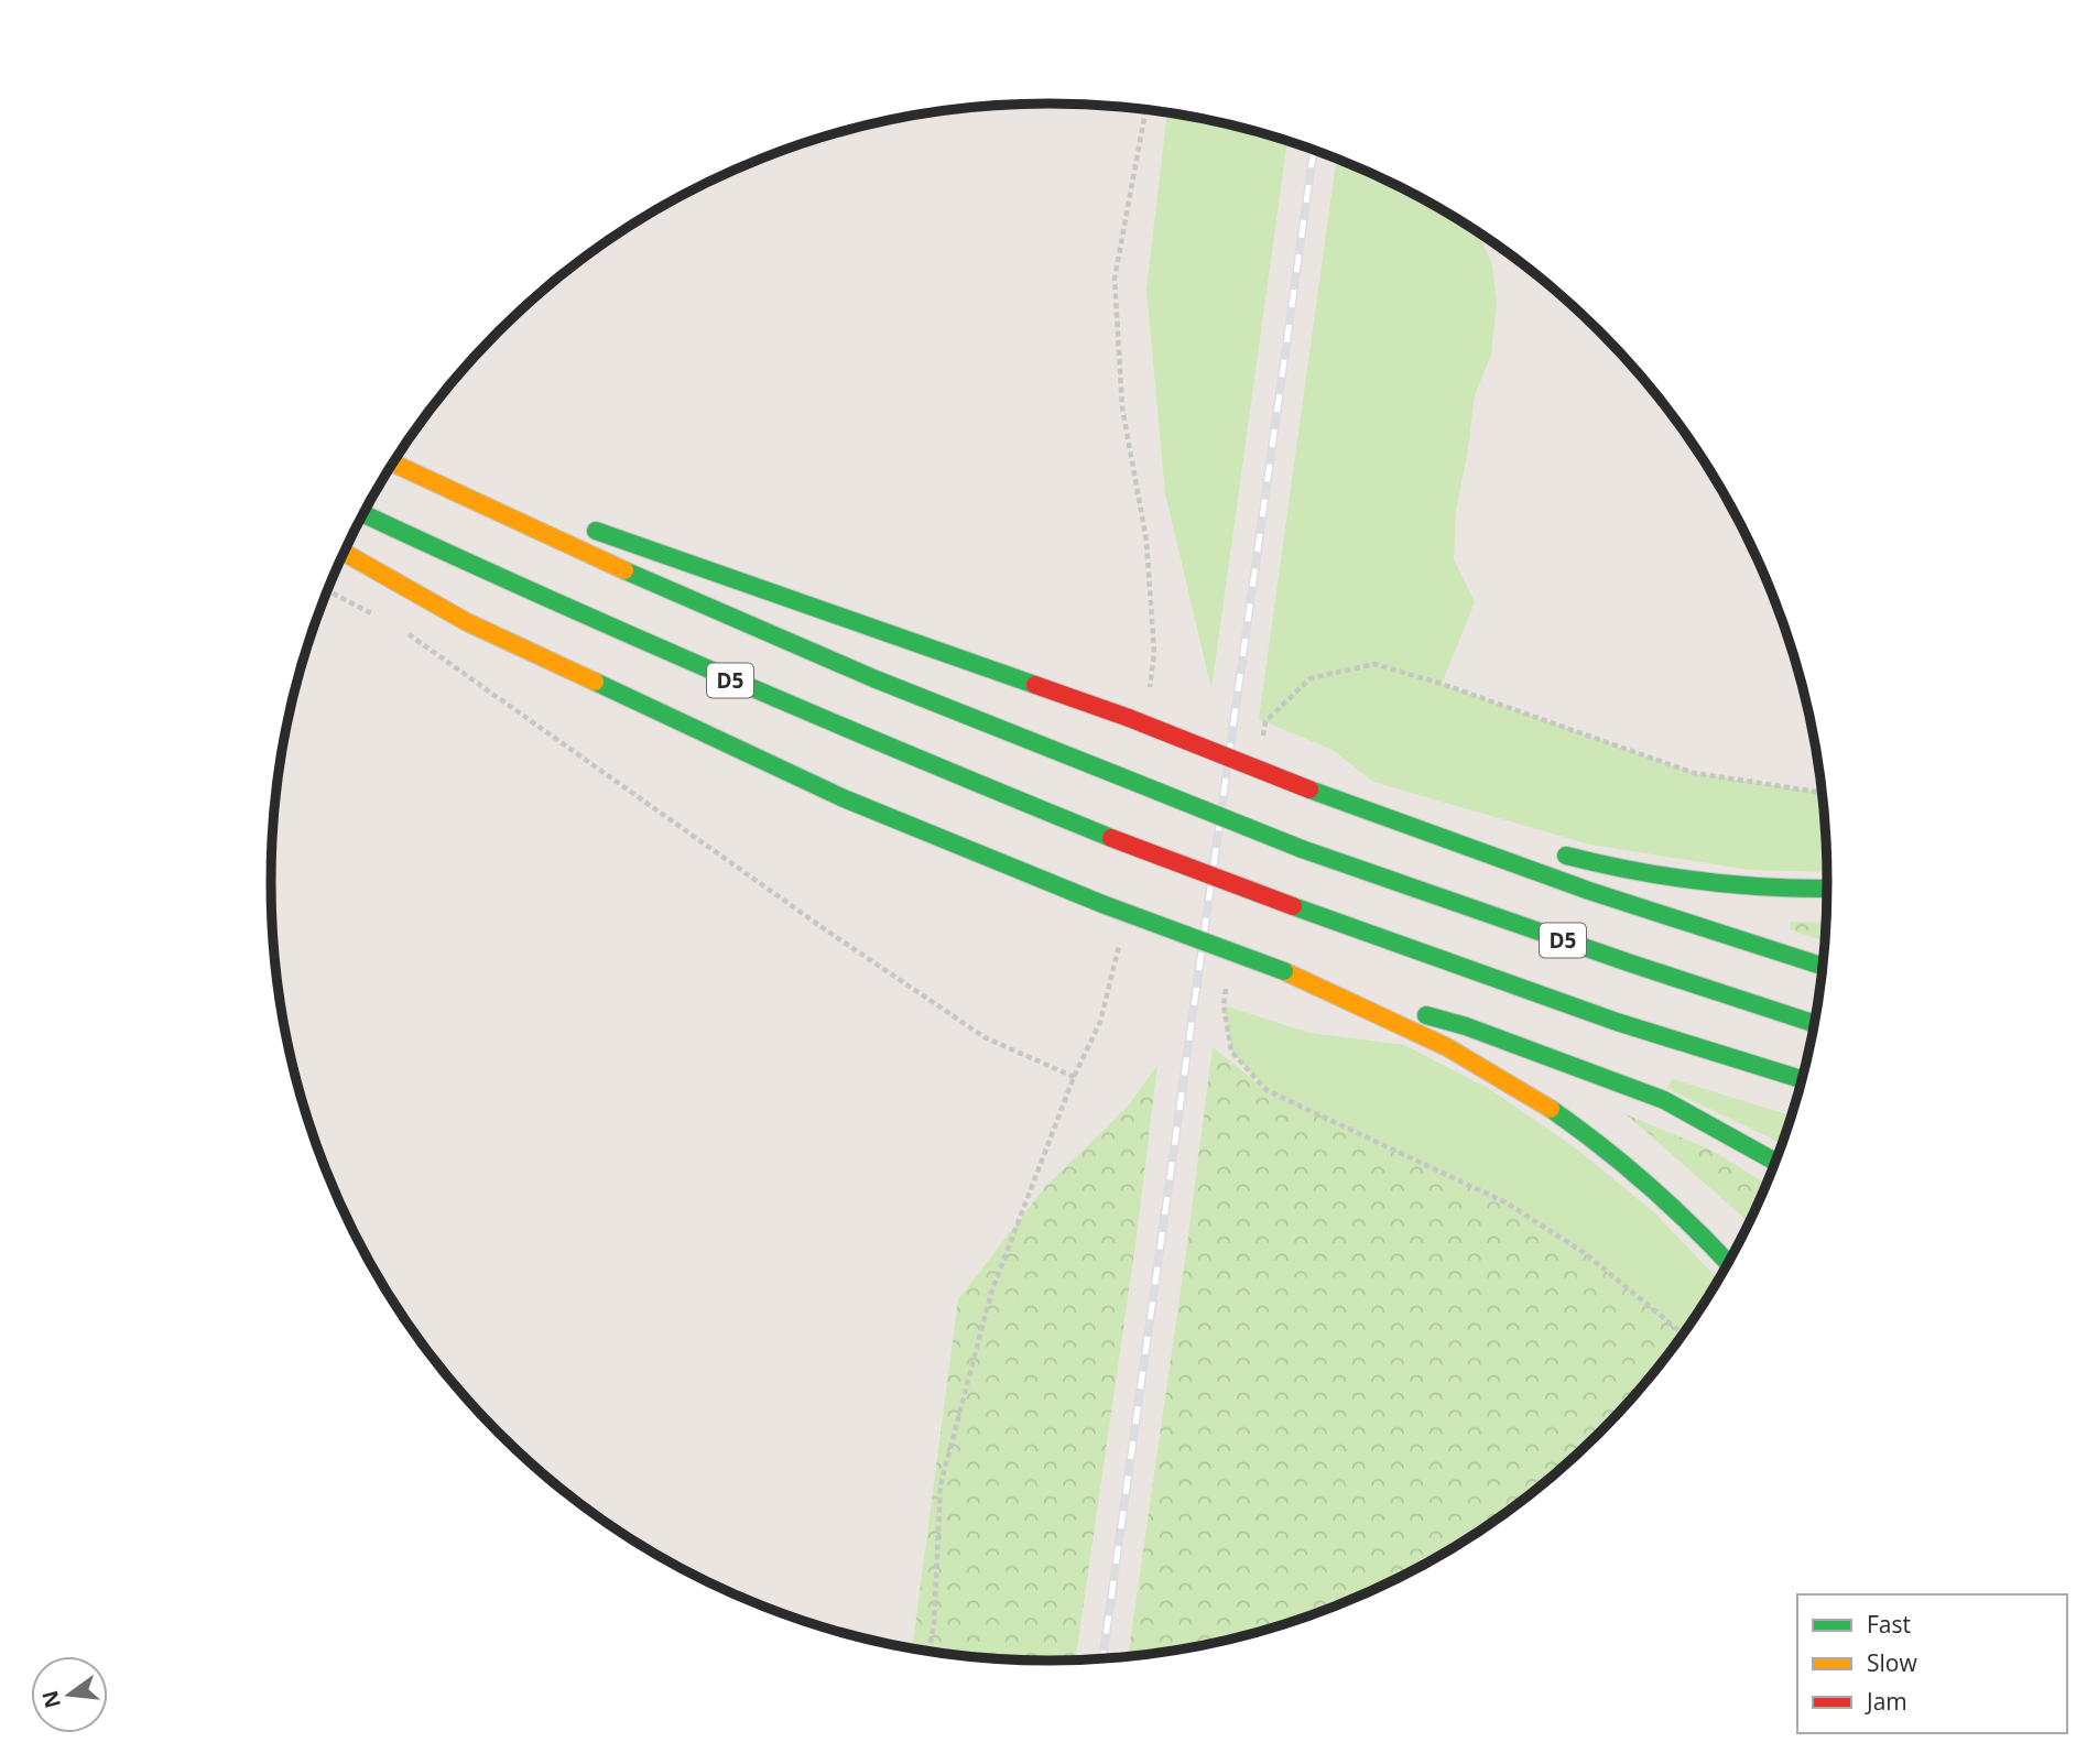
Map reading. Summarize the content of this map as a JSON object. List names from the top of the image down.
{
  "streets": {
    "highway": ["D5"]
  },
  "legend": ["Fast", "Slow", "Jam"],
  "north": "left"
}
